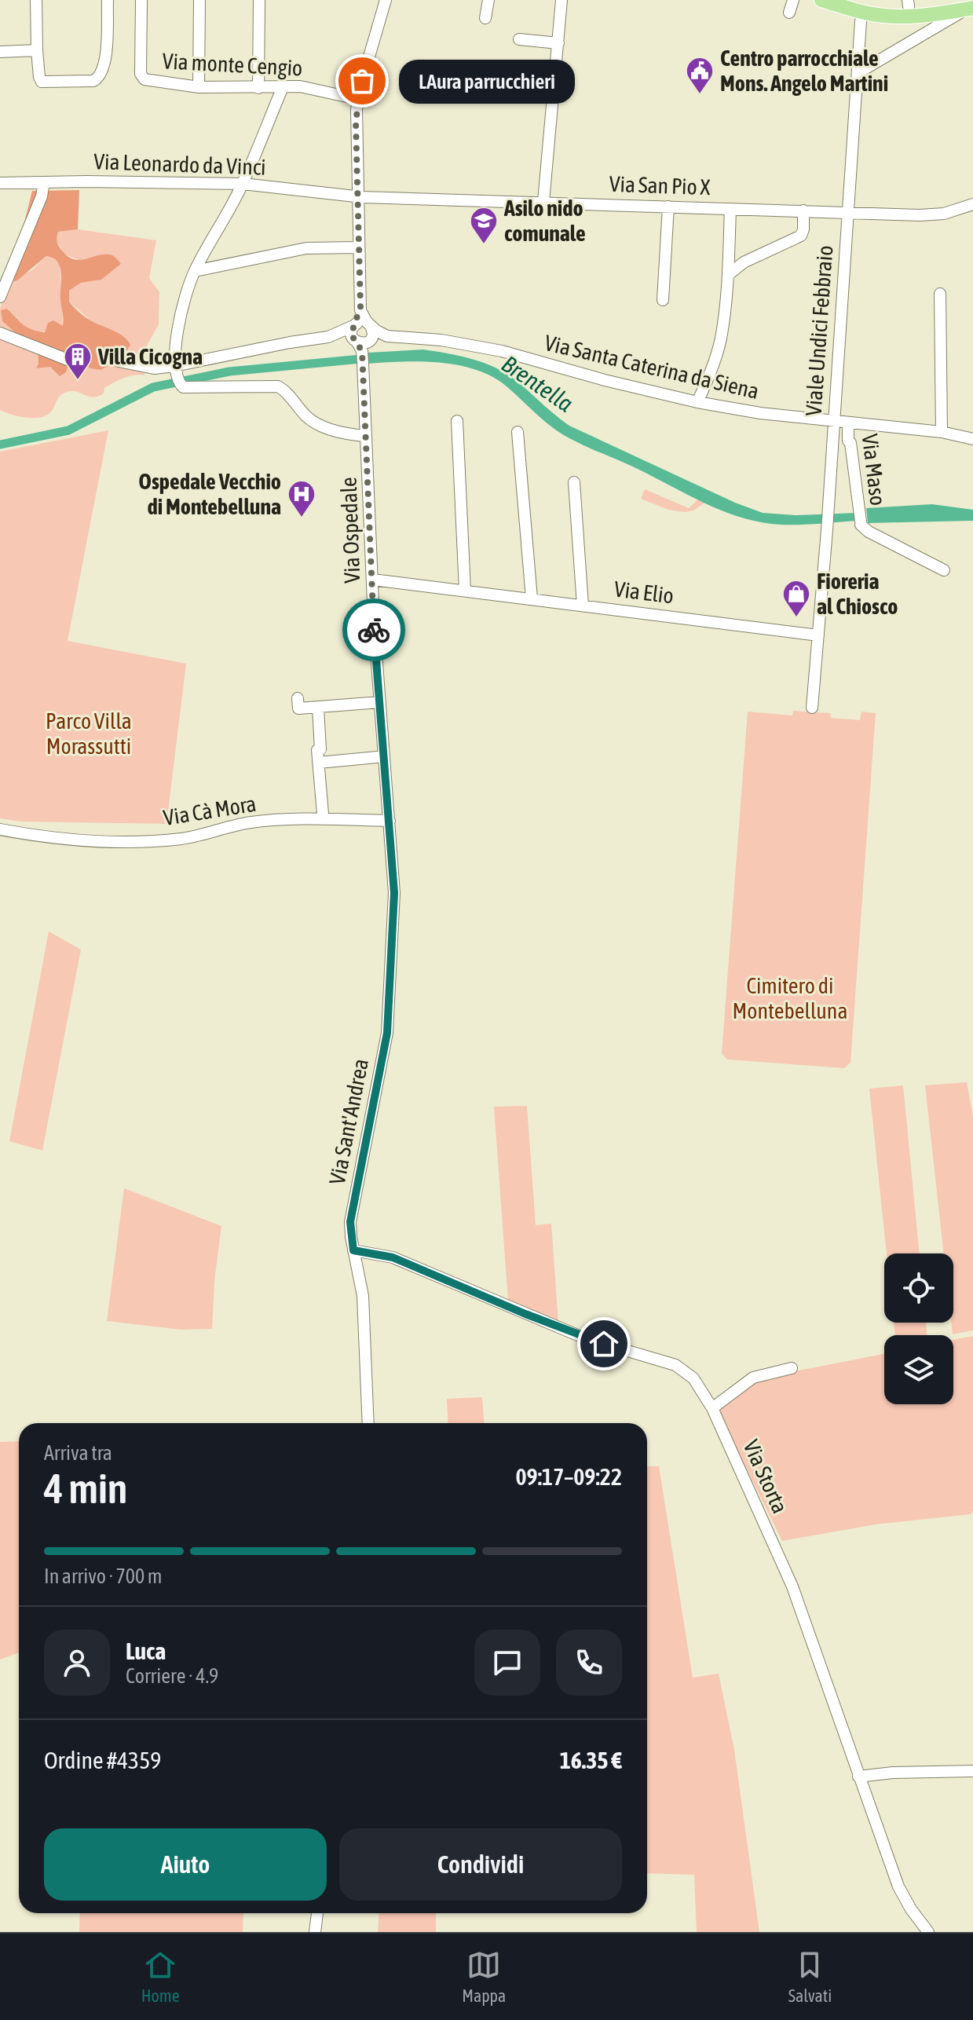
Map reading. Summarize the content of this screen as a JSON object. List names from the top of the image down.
{
  "streets": {
    "street": [
      "Via monte Cengio",
      "Via Leonardo da Vinci",
      "Via San Pio X",
      "Viale Undici Febbraio",
      "Via Santa Caterina da Siena",
      "Via Maso",
      "Via Ospedale",
      "Via Elio",
      "Via Cà Mora",
      "Via Sant'Andrea",
      "Via Storta"
    ]
  },
  "crossings": [
    ["Via Leonardo da Vinci", "Via San Pio X"],
    ["Via San Pio X", "Viale Undici Febbraio"],
    ["Viale Undici Febbraio", "Via Santa Caterina da Siena"],
    ["Viale Undici Febbraio", "Via Elio"],
    ["Via Santa Caterina da Siena", "Via Maso"],
    ["Via Santa Caterina da Siena", "Via Ospedale"],
    ["Via Ospedale", "Via Elio"],
    ["Via Ospedale", "Via Cà Mora"],
    ["Via Ospedale", "Via Sant'Andrea"],
    ["Via Cà Mora", "Via Sant'Andrea"],
    ["Via Sant'Andrea", "Via Storta"]
  ],
  "water": ["Brentella"],
  "parks": ["Parco Villa Morassutti", "Cimitero di Montebelluna"],
  "places": {
    "other": ["LAura parrucchieri"],
    "public building": ["Centro parrocchiale Mons. Angelo Martini"],
    "school or university": ["Asilo nido comunale"],
    "building": ["Villa Cicogna"],
    "hospital": ["Ospedale Vecchio di Montebelluna"],
    "shop": ["Fioreria al Chiosco"]
  },
  "page": {
    "bubble": "LAura parrucchieri",
    "heading": ["4 min", "Arriva tra", "09:17–09:22"],
    "panel": [
      "Luca",
      "Corriere · 4.9",
      "Ordine #4359",
      "16.35 €"
    ],
    "bar": "In arrivo · 700 m",
    "buttons": ["Aiuto", "Condividi"],
    "tabs": ["Home", "Mappa", "Salvati"]
  }
}
